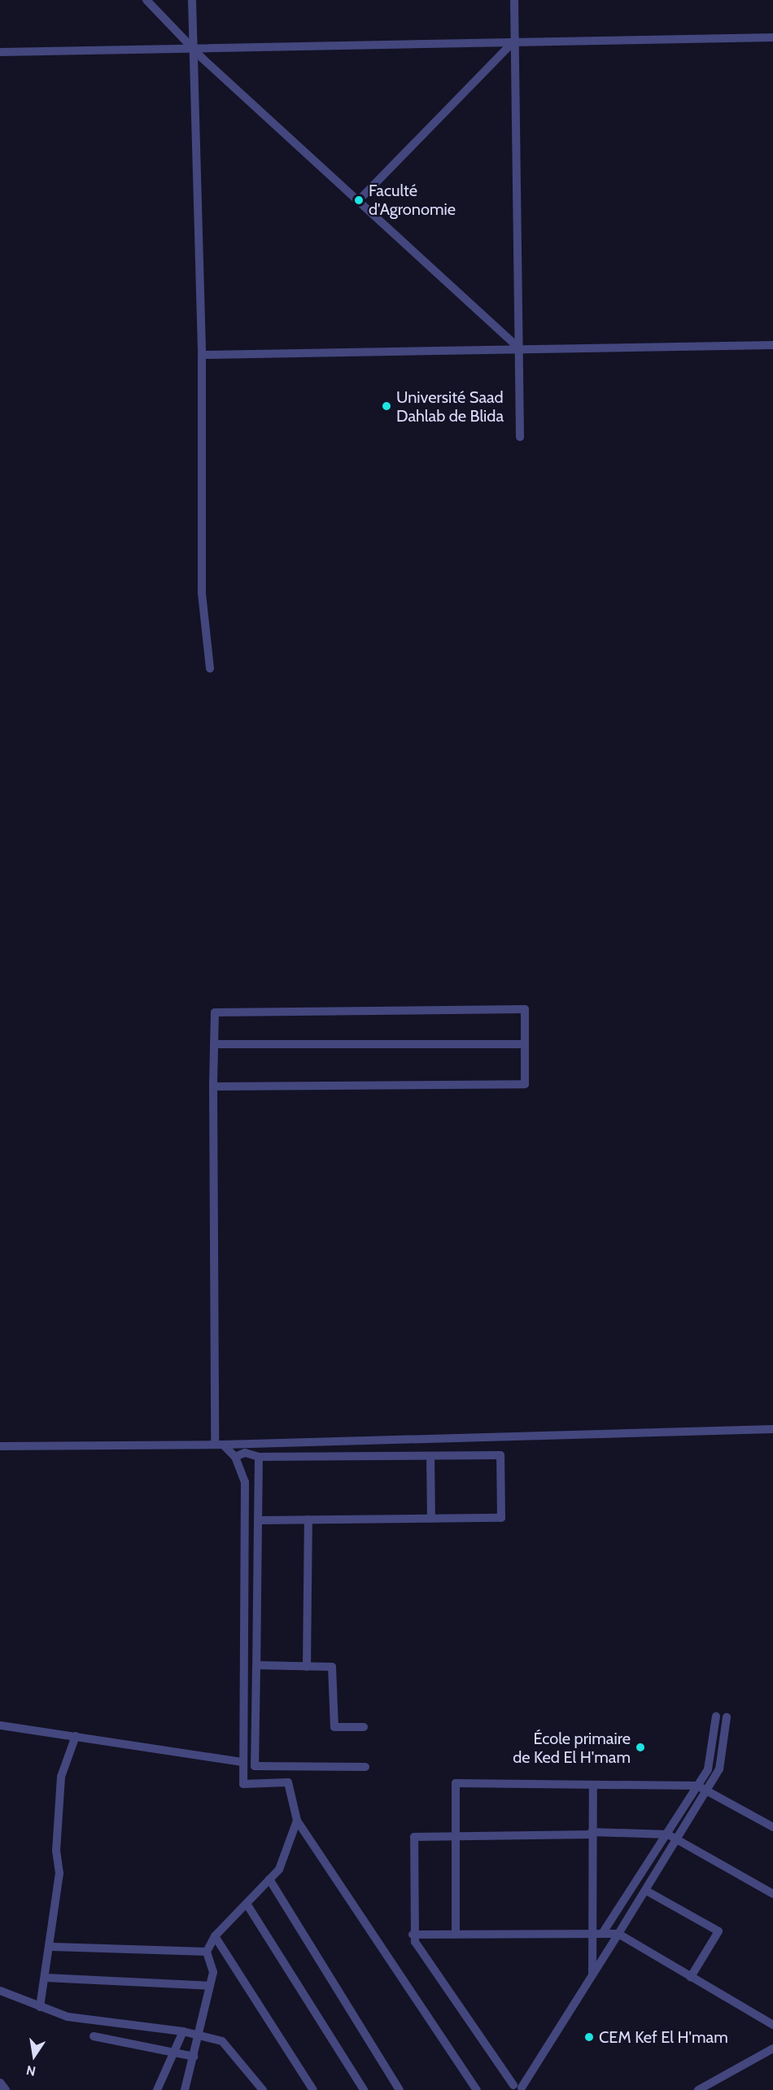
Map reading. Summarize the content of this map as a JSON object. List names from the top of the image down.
{
  "places": [
    "Faculté d'Agronomie",
    "Université Saad Dahlab de Blida",
    "École primaire de Ked El H'mam",
    "CEM Kef El H'mam"
  ],
  "north": "bottom"
}
